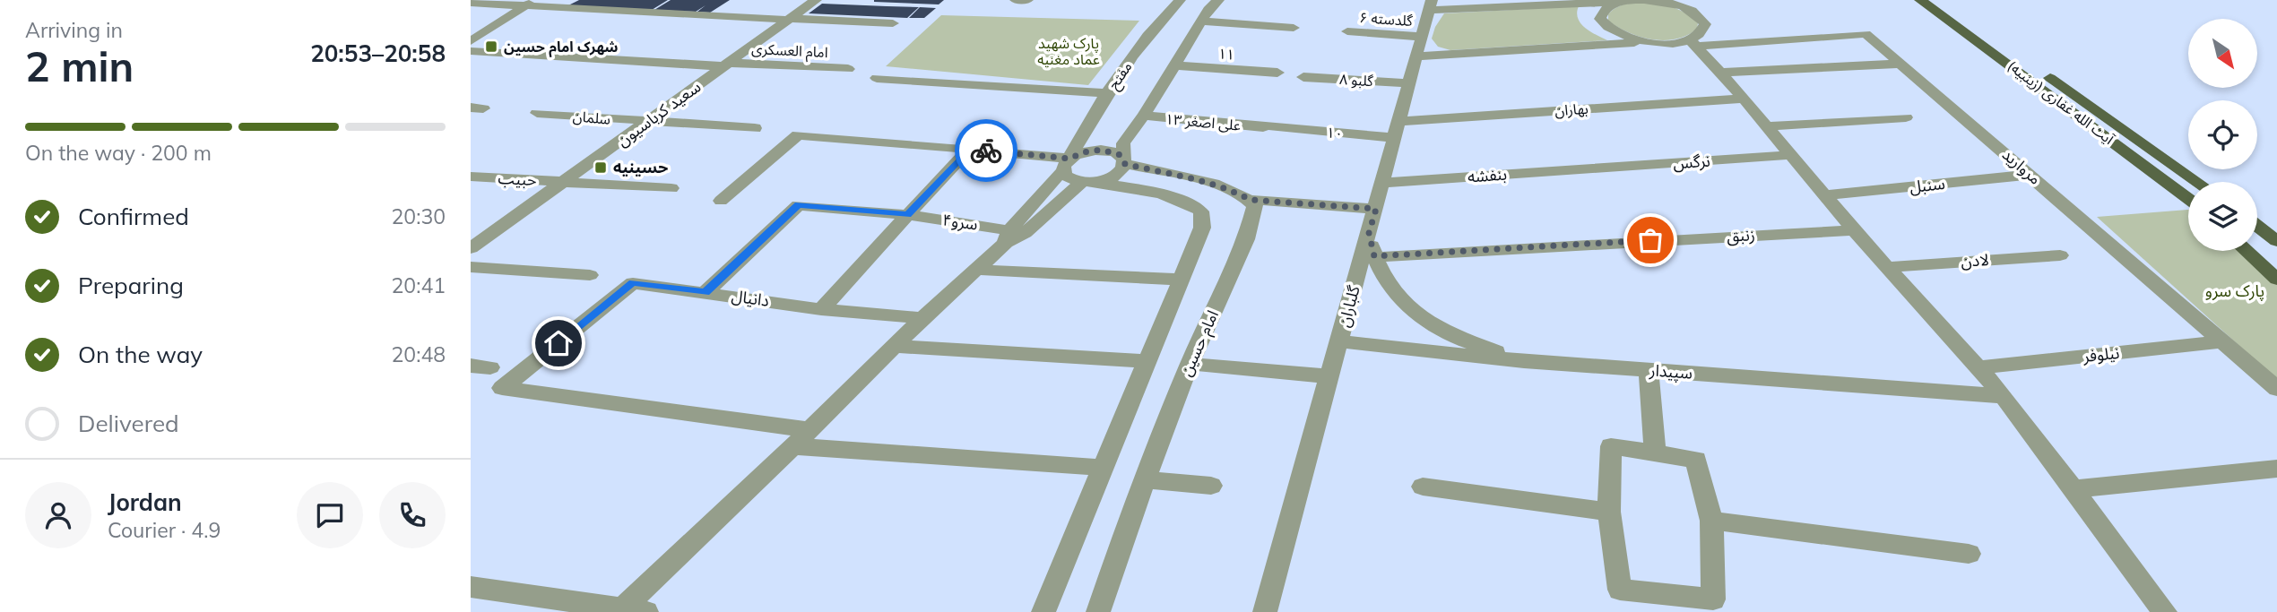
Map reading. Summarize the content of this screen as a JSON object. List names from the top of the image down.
{
  "streets": {
    "main road": ["آیت الله غفاری (زینبیه)"],
    "street": [
      "گلدسته ۶",
      "امام العسکری",
      "۱۱",
      "مفتح",
      "گلبو ۸",
      "بهاران",
      "سعید کرباسیون",
      "سلمان",
      "علی اصغر ۱۳",
      "۱۰",
      "نرگس",
      "مروارید",
      "بنفشه",
      "حبیب",
      "سنبل",
      "سرو۴",
      "زنبق",
      "لادن",
      "دانیال",
      "گلباران",
      "امام حسین",
      "نیلوفر",
      "سپیدار"
    ]
  },
  "crossings": [
    ["گلدسته ۶", "گلباران"],
    ["امام العسکری", "سعید کرباسیون"],
    ["مفتح", "سرو۴"],
    ["گلبو ۸", "گلباران"],
    ["بهاران", "۱۰"],
    ["بهاران", "گلباران"],
    ["سعید کرباسیون", "سلمان"],
    ["سعید کرباسیون", "حبیب"],
    ["علی اصغر ۱۳", "۱۰"],
    ["۱۰", "گلباران"],
    ["نرگس", "بنفشه"],
    ["مروارید", "سنبل"],
    ["مروارید", "گلباران"],
    ["مروارید", "نیلوفر"],
    ["بنفشه", "گلباران"],
    ["سرو۴", "دانیال"],
    ["گلباران", "سپیدار"]
  ],
  "parks": ["پارک شهید عماد مغنیه", "پارک سرو"],
  "places": {
    "transit": ["شهرک امام حسین", "حسینیه"]
  },
  "north": "bottom right",
  "page": {
    "heading": ["2 min", "Arriving in", "20:53–20:58"],
    "panel": ["Jordan", "Courier · 4.9"],
    "bar": "On the way · 200 m",
    "list": [
      ["Confirmed", "20:30"],
      ["Preparing", "20:41"],
      ["On the way", "20:48"],
      "Delivered"
    ]
  }
}
